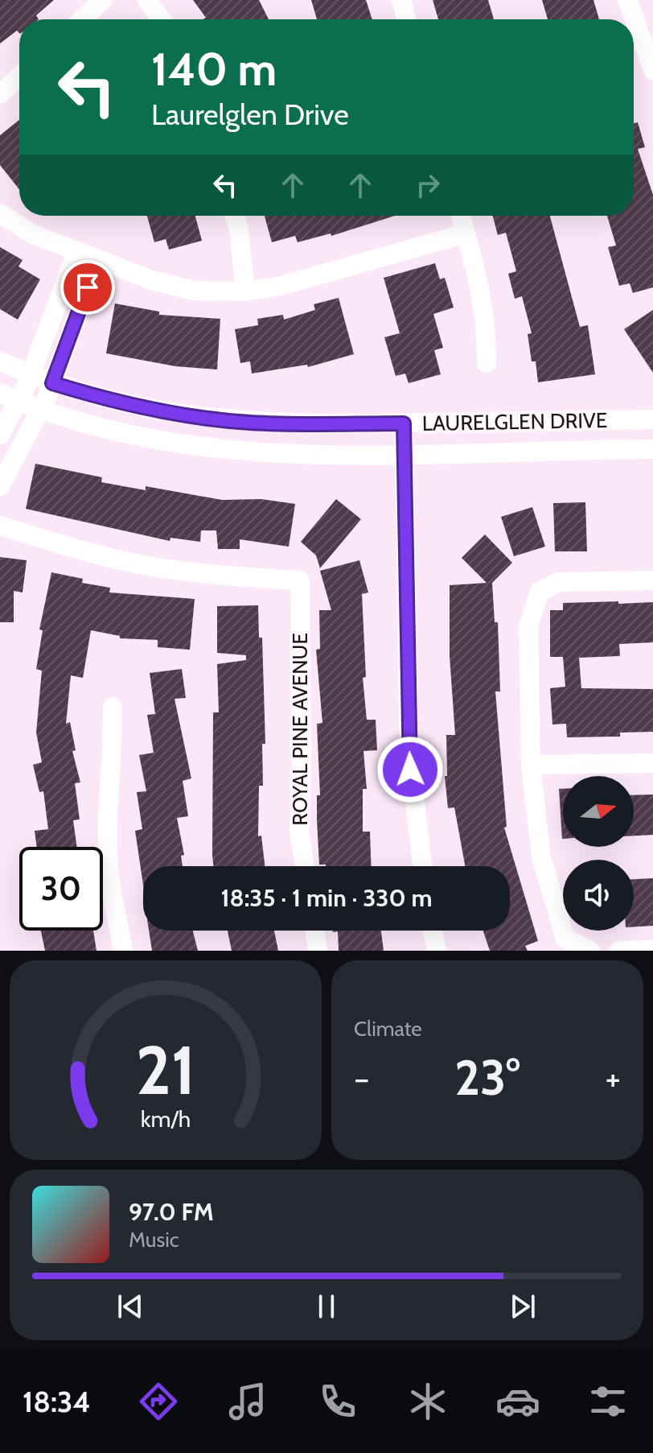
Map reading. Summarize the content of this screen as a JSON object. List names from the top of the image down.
{
  "streets": {
    "street": ["LAURELGLEN DRIVE", "ROYAL PINE AVENUE"]
  },
  "north": "right",
  "page": {
    "turn": ["140 m", "Laurelglen Drive"],
    "limit": "30",
    "trip": "18:35 · 1 min · 330 m",
    "tile": "Climate",
    "heat": ["−", "23°", "+"],
    "song": ["97.0 FM", "Music"],
    "tabs": "18:34",
    "gauge": ["21", "km/h"]
  }
}
